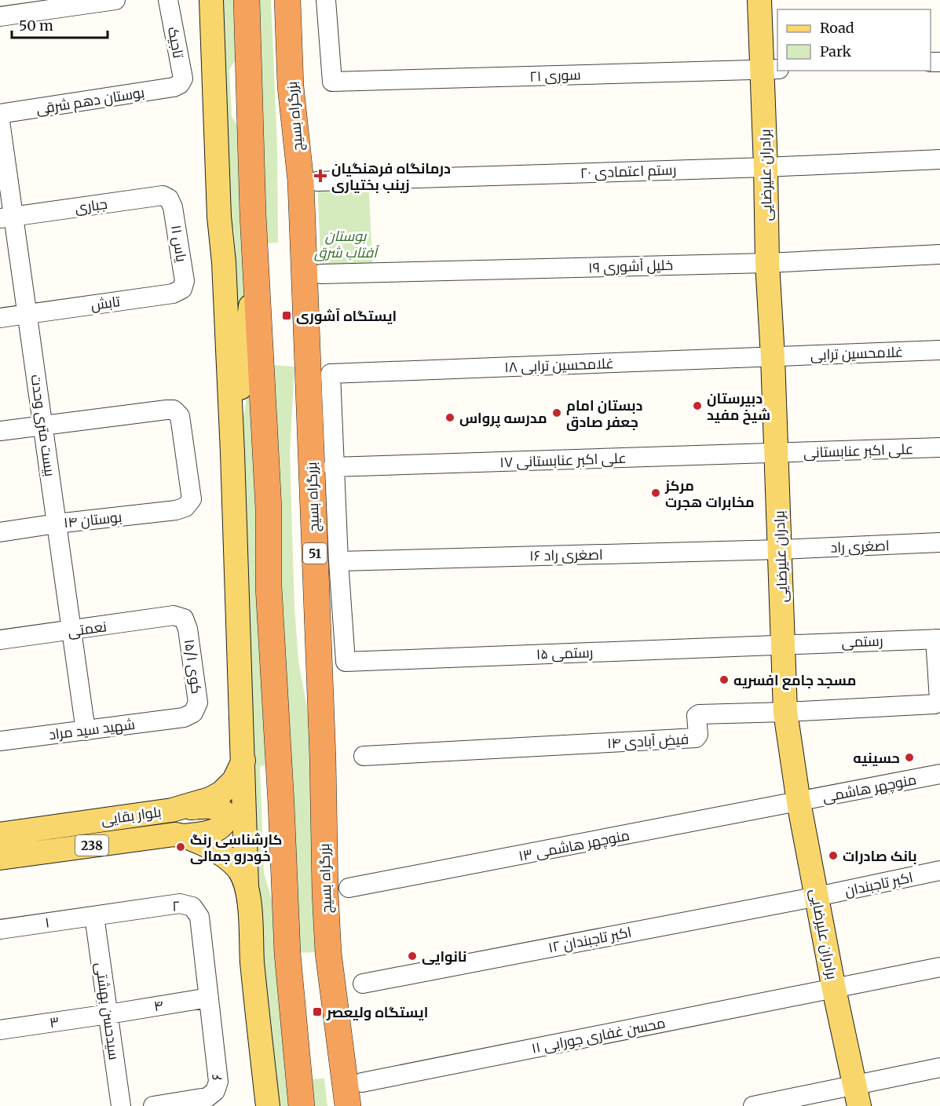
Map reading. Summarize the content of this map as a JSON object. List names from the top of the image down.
{
  "streets": {
    "highway": ["بزرگراه بسیج", "51"],
    "main road": ["برادران علیرضایی", "بلوار بقایی", "238"],
    "street": [
      "تاجیک",
      "سوری ۲۱",
      "بوستان دهم شرقی",
      "رستم اعتمادی ۲۰",
      "جباری",
      "یاس ۱۱",
      "خلیل آشوری ۱۹",
      "تابش",
      "غلامحسین ترابی",
      "غلامحسین ترابی ۱۸",
      "بیست متری وحدت",
      "علی اکبر عنابستانی",
      "علی اکبر عنابستانی ۱۷",
      "بوستان ۱۴",
      "اصغری راد",
      "اصغری راد ۱۶",
      "نعمتی",
      "رستمی",
      "رستمی ۱۵",
      "کوی ۱۵/۱",
      "شهید سید مراد",
      "فیض آبادی ۱۴",
      "منوچهر هاشمی",
      "منوچهر هاشمی ۱۳",
      "اکبر تاجبندان",
      "۲",
      "۱",
      "اکبر تاجبندان ۱۲",
      "۴",
      "سیدحسن بهشتی",
      "۳",
      "محسن غفاری جورابی ۱۱",
      "۶"
    ]
  },
  "crossings": [
    ["تاجیک", "بوستان دهم شرقی"],
    ["سوری ۲۱", "برادران علیرضایی"],
    ["رستم اعتمادی ۲۰", "برادران علیرضایی"],
    ["برادران علیرضایی", "خلیل آشوری ۱۹"],
    ["برادران علیرضایی", "غلامحسین ترابی"],
    ["برادران علیرضایی", "غلامحسین ترابی ۱۸"],
    ["برادران علیرضایی", "علی اکبر عنابستانی"],
    ["برادران علیرضایی", "علی اکبر عنابستانی ۱۷"],
    ["برادران علیرضایی", "اصغری راد"],
    ["برادران علیرضایی", "اصغری راد ۱۶"],
    ["برادران علیرضایی", "رستمی"],
    ["برادران علیرضایی", "رستمی ۱۵"],
    ["برادران علیرضایی", "فیض آبادی ۱۴"],
    ["برادران علیرضایی", "منوچهر هاشمی"],
    ["برادران علیرضایی", "منوچهر هاشمی ۱۳"],
    ["برادران علیرضایی", "اکبر تاجبندان"],
    ["برادران علیرضایی", "اکبر تاجبندان ۱۲"],
    ["برادران علیرضایی", "محسن غفاری جورابی ۱۱"],
    ["جباری", "یاس ۱۱"],
    ["جباری", "بیست متری وحدت"],
    ["یاس ۱۱", "تابش"],
    ["تابش", "بیست متری وحدت"],
    ["غلامحسین ترابی", "غلامحسین ترابی ۱۸"],
    ["غلامحسین ترابی ۱۸", "علی اکبر عنابستانی ۱۷"],
    ["بیست متری وحدت", "بوستان ۱۴"],
    ["بیست متری وحدت", "نعمتی"],
    ["بیست متری وحدت", "شهید سید مراد"],
    ["علی اکبر عنابستانی", "علی اکبر عنابستانی ۱۷"],
    ["اصغری راد", "اصغری راد ۱۶"],
    ["اصغری راد ۱۶", "رستمی ۱۵"],
    ["نعمتی", "کوی ۱۵/۱"],
    ["رستمی", "رستمی ۱۵"],
    ["رستمی", "فیض آبادی ۱۴"],
    ["کوی ۱۵/۱", "شهید سید مراد"],
    ["منوچهر هاشمی", "منوچهر هاشمی ۱۳"],
    ["اکبر تاجبندان", "اکبر تاجبندان ۱۲"],
    ["۲", "۱"],
    ["۲", "۴"],
    ["۲", "سیدحسن بهشتی"],
    ["۲", "۶"],
    ["۱", "سیدحسن بهشتی"],
    ["۴", "سیدحسن بهشتی"],
    ["۴", "۳"],
    ["۴", "۶"],
    ["سیدحسن بهشتی", "۳"]
  ],
  "parks": ["بوستان آفتاب شرق"],
  "places": {
    "health": ["درمانگاه فرهنگیان زینب بختیاری"],
    "transit": ["ایستگاه آشوری", "ایستگاه ولیعصر"],
    "other": [
      "دبیرستان شیخ مفید",
      "دبستان امام جعفر صادق",
      "مدرسه پرواس",
      "مرکز مخابرات هجرت",
      "مسجد جامع افسریه",
      "حسینیه",
      "کارشناسی رنگ خودرو جمالی",
      "بانک صادرات",
      "نانوایی"
    ]
  },
  "legend": ["Road", "Park"],
  "scale_bar": "50 m"
}
